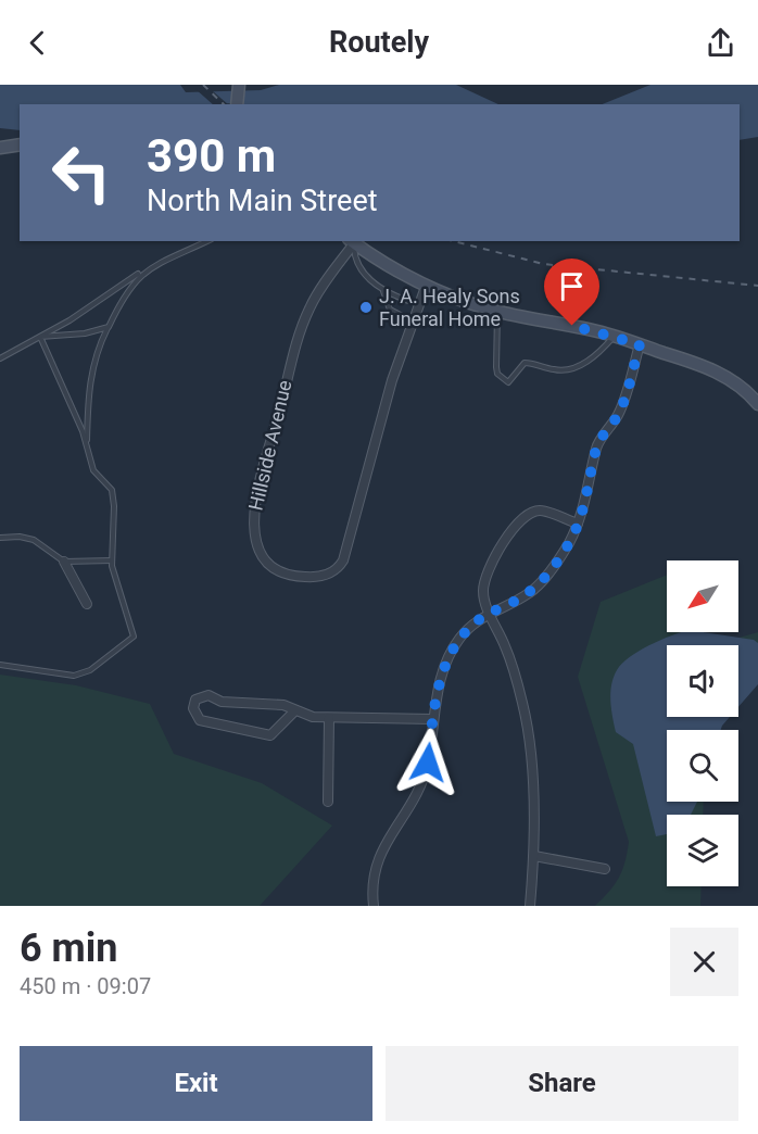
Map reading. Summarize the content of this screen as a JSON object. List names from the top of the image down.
{
  "streets": {
    "street": ["Hillside Avenue"]
  },
  "places": ["J. A. Healy Sons Funeral Home"],
  "north": "bottom left",
  "page": {
    "header": "Routely",
    "turn": ["390 m", "North Main Street"],
    "heading": ["6 min", "450 m · 09:07"],
    "buttons": ["Exit", "Share"]
  }
}
